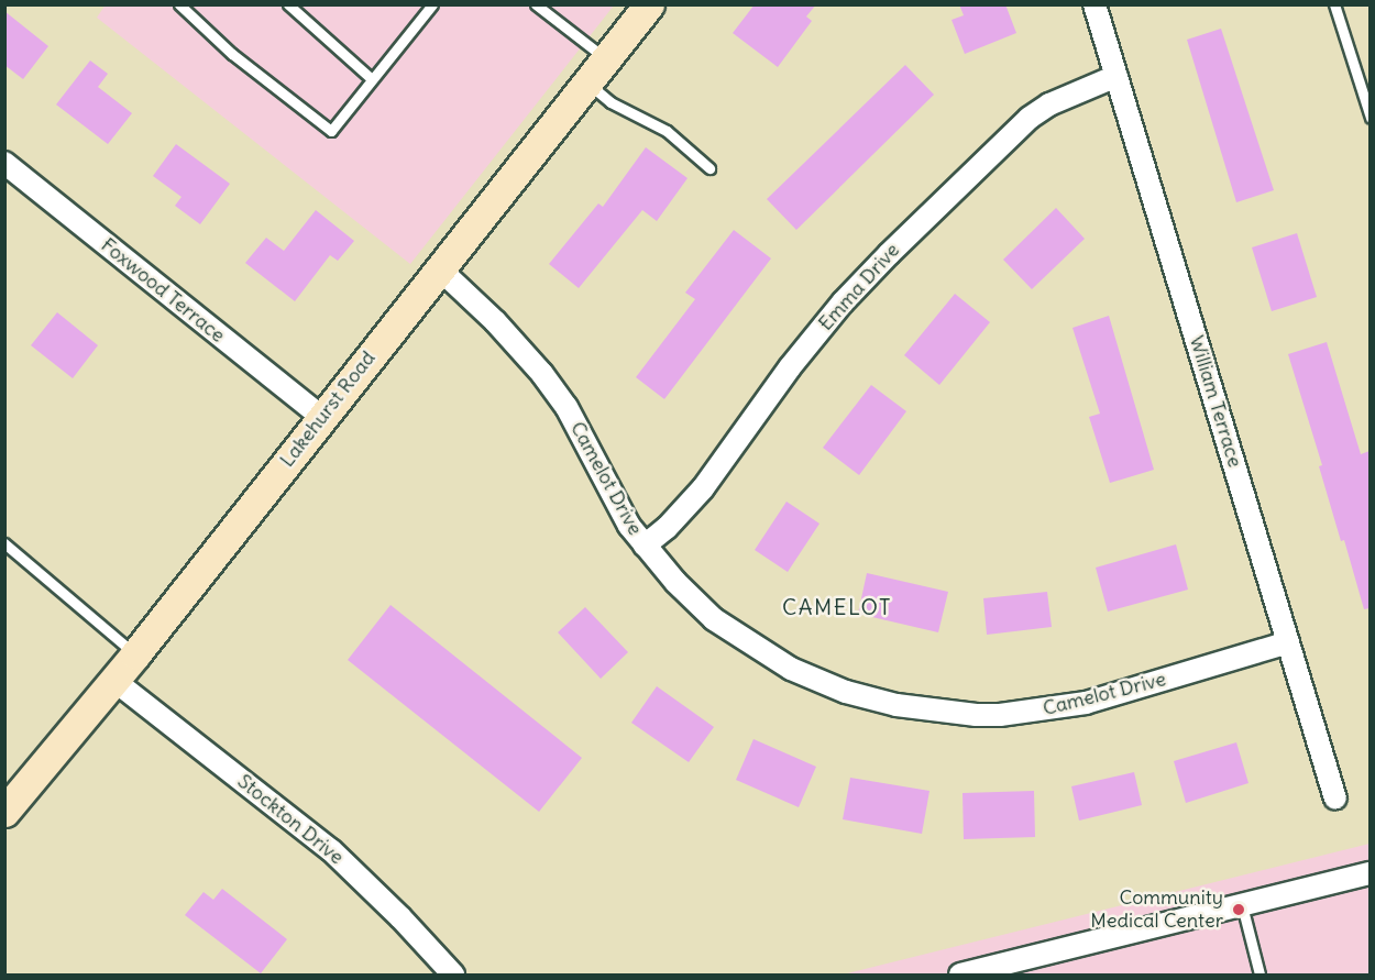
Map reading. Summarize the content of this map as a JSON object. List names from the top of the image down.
{
  "streets": {
    "main road": ["Lakehurst Road"],
    "street": [
      "Emma Drive",
      "Foxwood Terrace",
      "William Terrace",
      "Camelot Drive",
      "Stockton Drive"
    ]
  },
  "crossings": [
    ["Emma Drive", "William Terrace"],
    ["Emma Drive", "Camelot Drive"],
    ["Foxwood Terrace", "Lakehurst Road"],
    ["William Terrace", "Camelot Drive"],
    ["Lakehurst Road", "Camelot Drive"],
    ["Lakehurst Road", "Stockton Drive"]
  ],
  "districts": ["CAMELOT"],
  "places": ["Community Medical Center"]
}
